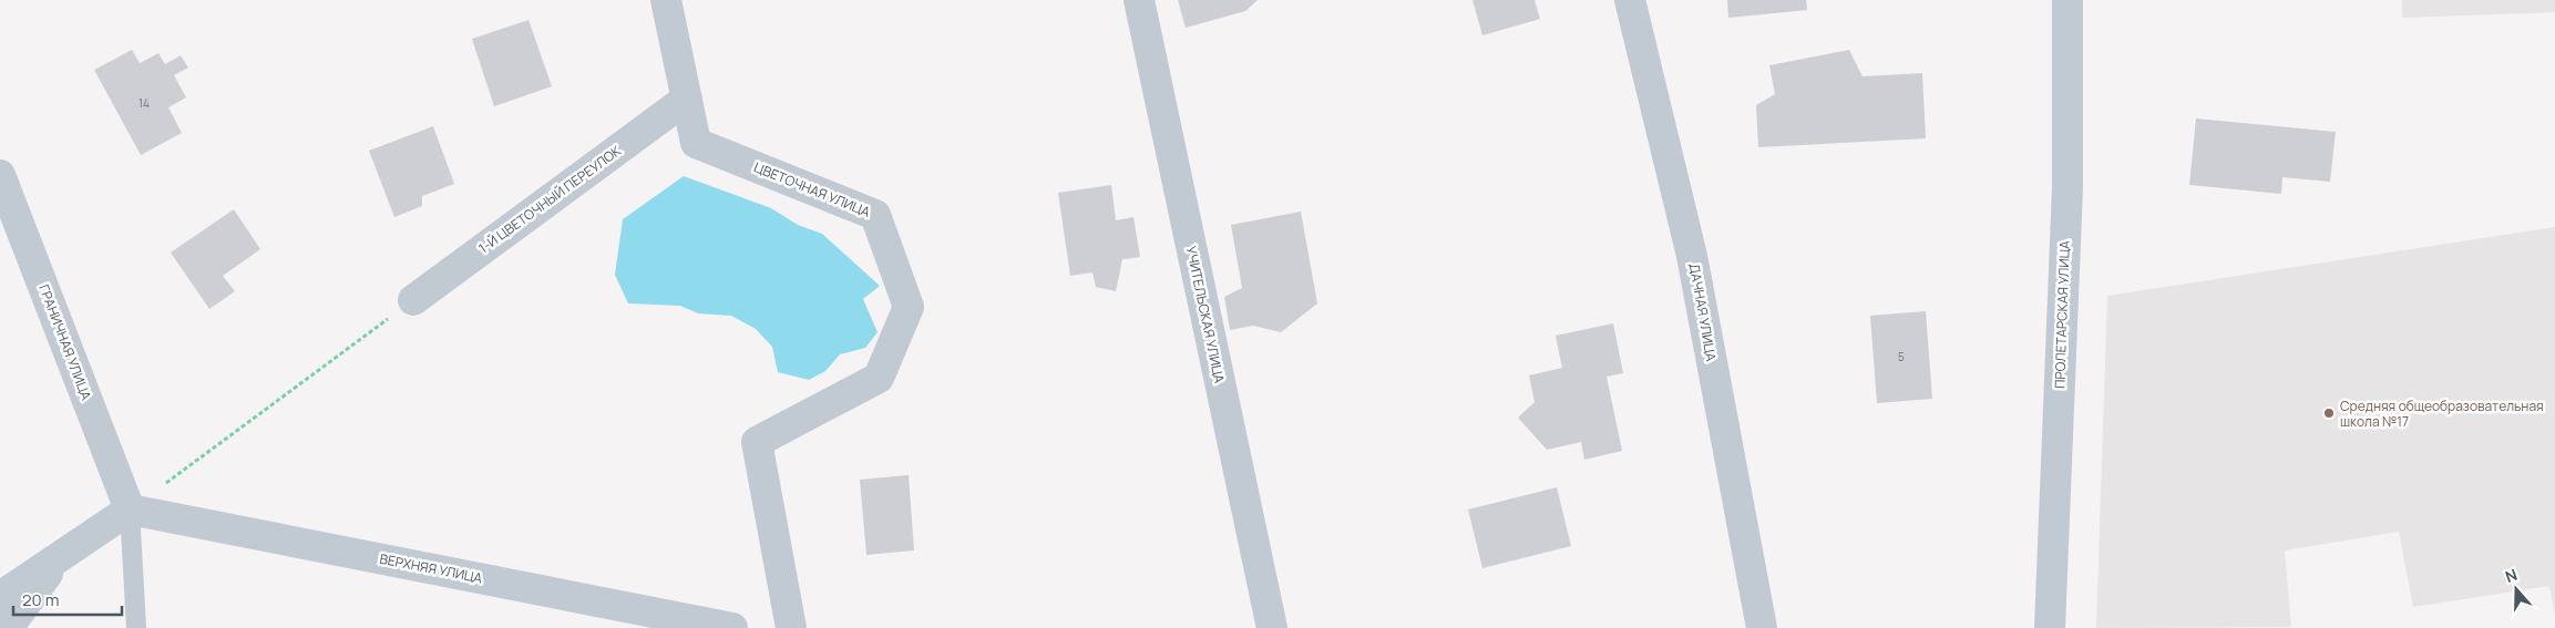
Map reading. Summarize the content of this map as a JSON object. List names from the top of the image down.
{
  "streets": {
    "street": [
      "ЦВЕТОЧНАЯ УЛИЦА",
      "1-Й ЦВЕТОЧНЫЙ ПЕРЕУЛОК",
      "ДАЧНАЯ УЛИЦА",
      "УЧИТЕЛЬСКАЯ УЛИЦА",
      "ПРОЛЕТАРСКАЯ УЛИЦА",
      "ГРАНИЧНАЯ УЛИЦА",
      "ВЕРХНЯЯ УЛИЦА"
    ]
  },
  "crossings": [
    ["ЦВЕТОЧНАЯ УЛИЦА", "1-Й ЦВЕТОЧНЫЙ ПЕРЕУЛОК"],
    ["ГРАНИЧНАЯ УЛИЦА", "ВЕРХНЯЯ УЛИЦА"]
  ],
  "places": ["Средняя общеобразовательная школа №17"],
  "house_numbers": ["14", "5"],
  "scale_bar": "20 m",
  "north": "top"
}
